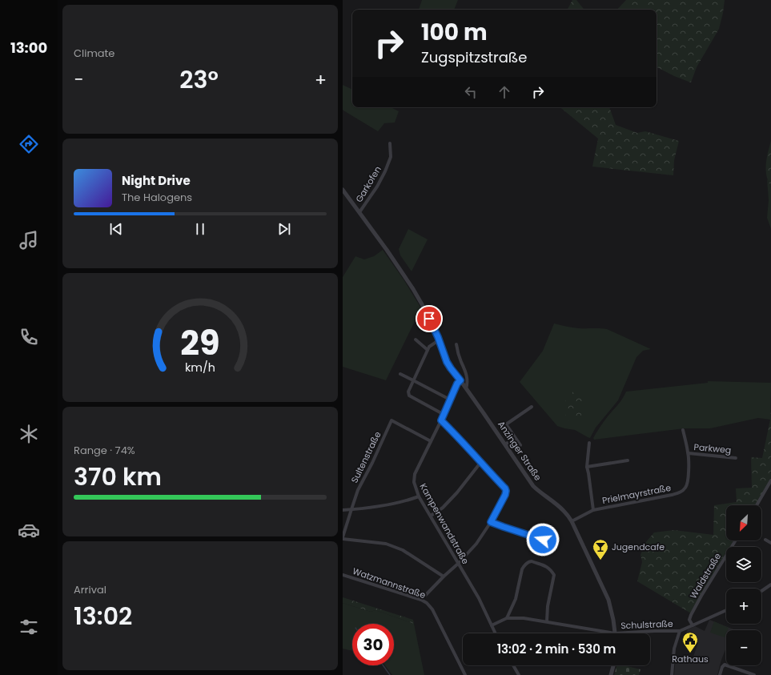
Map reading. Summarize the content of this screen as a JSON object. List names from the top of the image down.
{
  "streets": {
    "street": [
      "Garkofen",
      "Parkweg",
      "Anzinger Straße",
      "Sultenstraße",
      "Prielmayrstraße",
      "Kampenwandstraße",
      "Waldstraße",
      "Watzmannstraße",
      "Schulstraße"
    ]
  },
  "crossings": [
    ["Garkofen", "Anzinger Straße"],
    ["Parkweg", "Prielmayrstraße"],
    ["Anzinger Straße", "Prielmayrstraße"],
    ["Anzinger Straße", "Kampenwandstraße"],
    ["Anzinger Straße", "Schulstraße"],
    ["Sultenstraße", "Kampenwandstraße"],
    ["Waldstraße", "Schulstraße"]
  ],
  "places": {
    "bar": ["Jugendcafe"],
    "public building": ["Rathaus"]
  },
  "north": "bottom left",
  "page": {
    "tabs": "13:00",
    "tile": [
      "Climate",
      ["Range · 74%", "370 km"],
      ["Arrival", "13:02"]
    ],
    "turn": ["100 m", "Zugspitzstraße"],
    "heat": ["−", "23°", "+"],
    "song": ["Night Drive", "The Halogens"],
    "map_buttons": ["+", "−"],
    "limit": "30",
    "trip": "13:02 · 2 min · 530 m",
    "gauge": ["29", "km/h"]
  }
}
